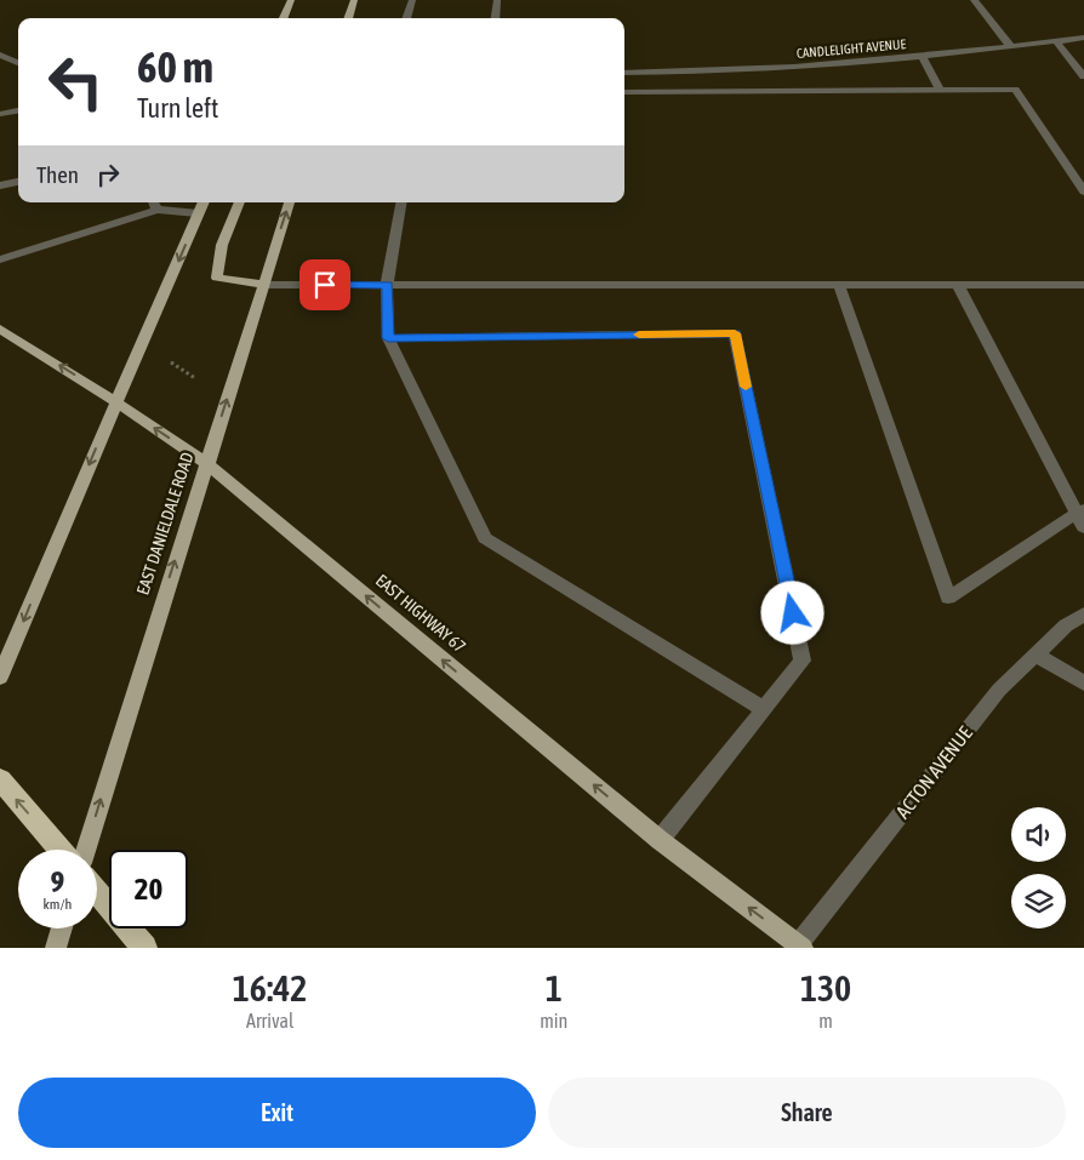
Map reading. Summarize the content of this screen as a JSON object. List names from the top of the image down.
{
  "streets": {
    "main road": ["EAST DANIELDALE ROAD", "EAST HIGHWAY 67"],
    "street": ["CANDLELIGHT AVENUE", "ACTON AVENUE"]
  },
  "crossings": [
    ["EAST DANIELDALE ROAD", "EAST HIGHWAY 67"],
    ["EAST HIGHWAY 67", "ACTON AVENUE"]
  ],
  "one_way": ["EAST HIGHWAY 67"],
  "page": {
    "turn": ["60 m", "Turn left"],
    "then": "Then",
    "speed": "9 km/h",
    "limit": "20",
    "eta": [
      "16:42",
      "Arrival",
      "1",
      "min",
      "130",
      "m"
    ],
    "buttons": ["Exit", "Share"]
  }
}
